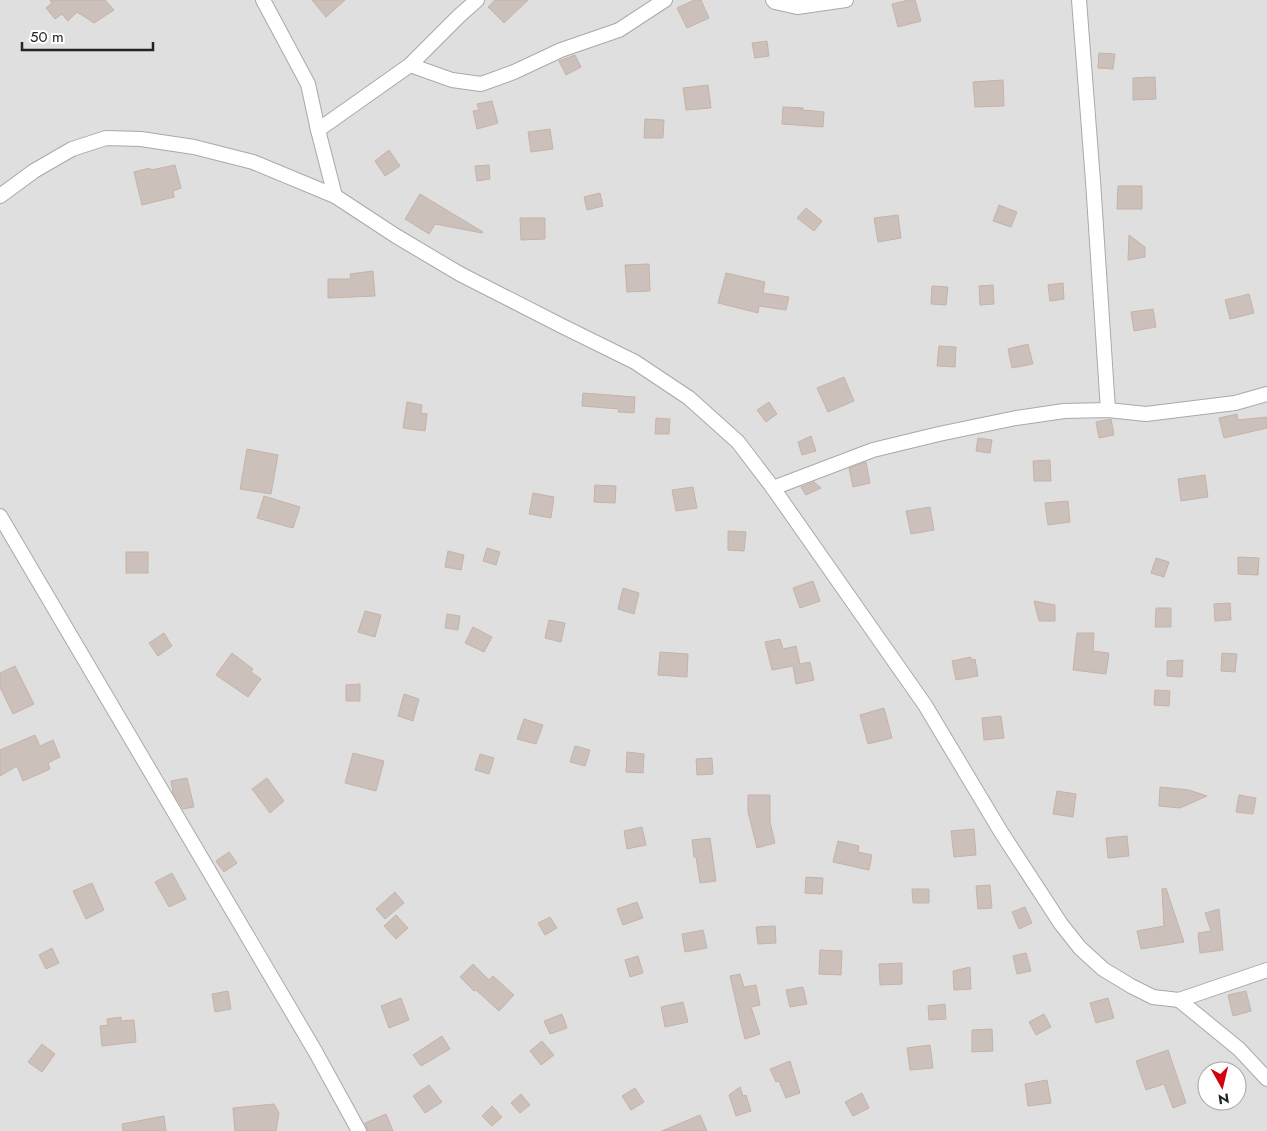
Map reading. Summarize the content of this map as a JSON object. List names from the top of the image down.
{
  "scale_bar": "50 m",
  "north": "bottom"
}
